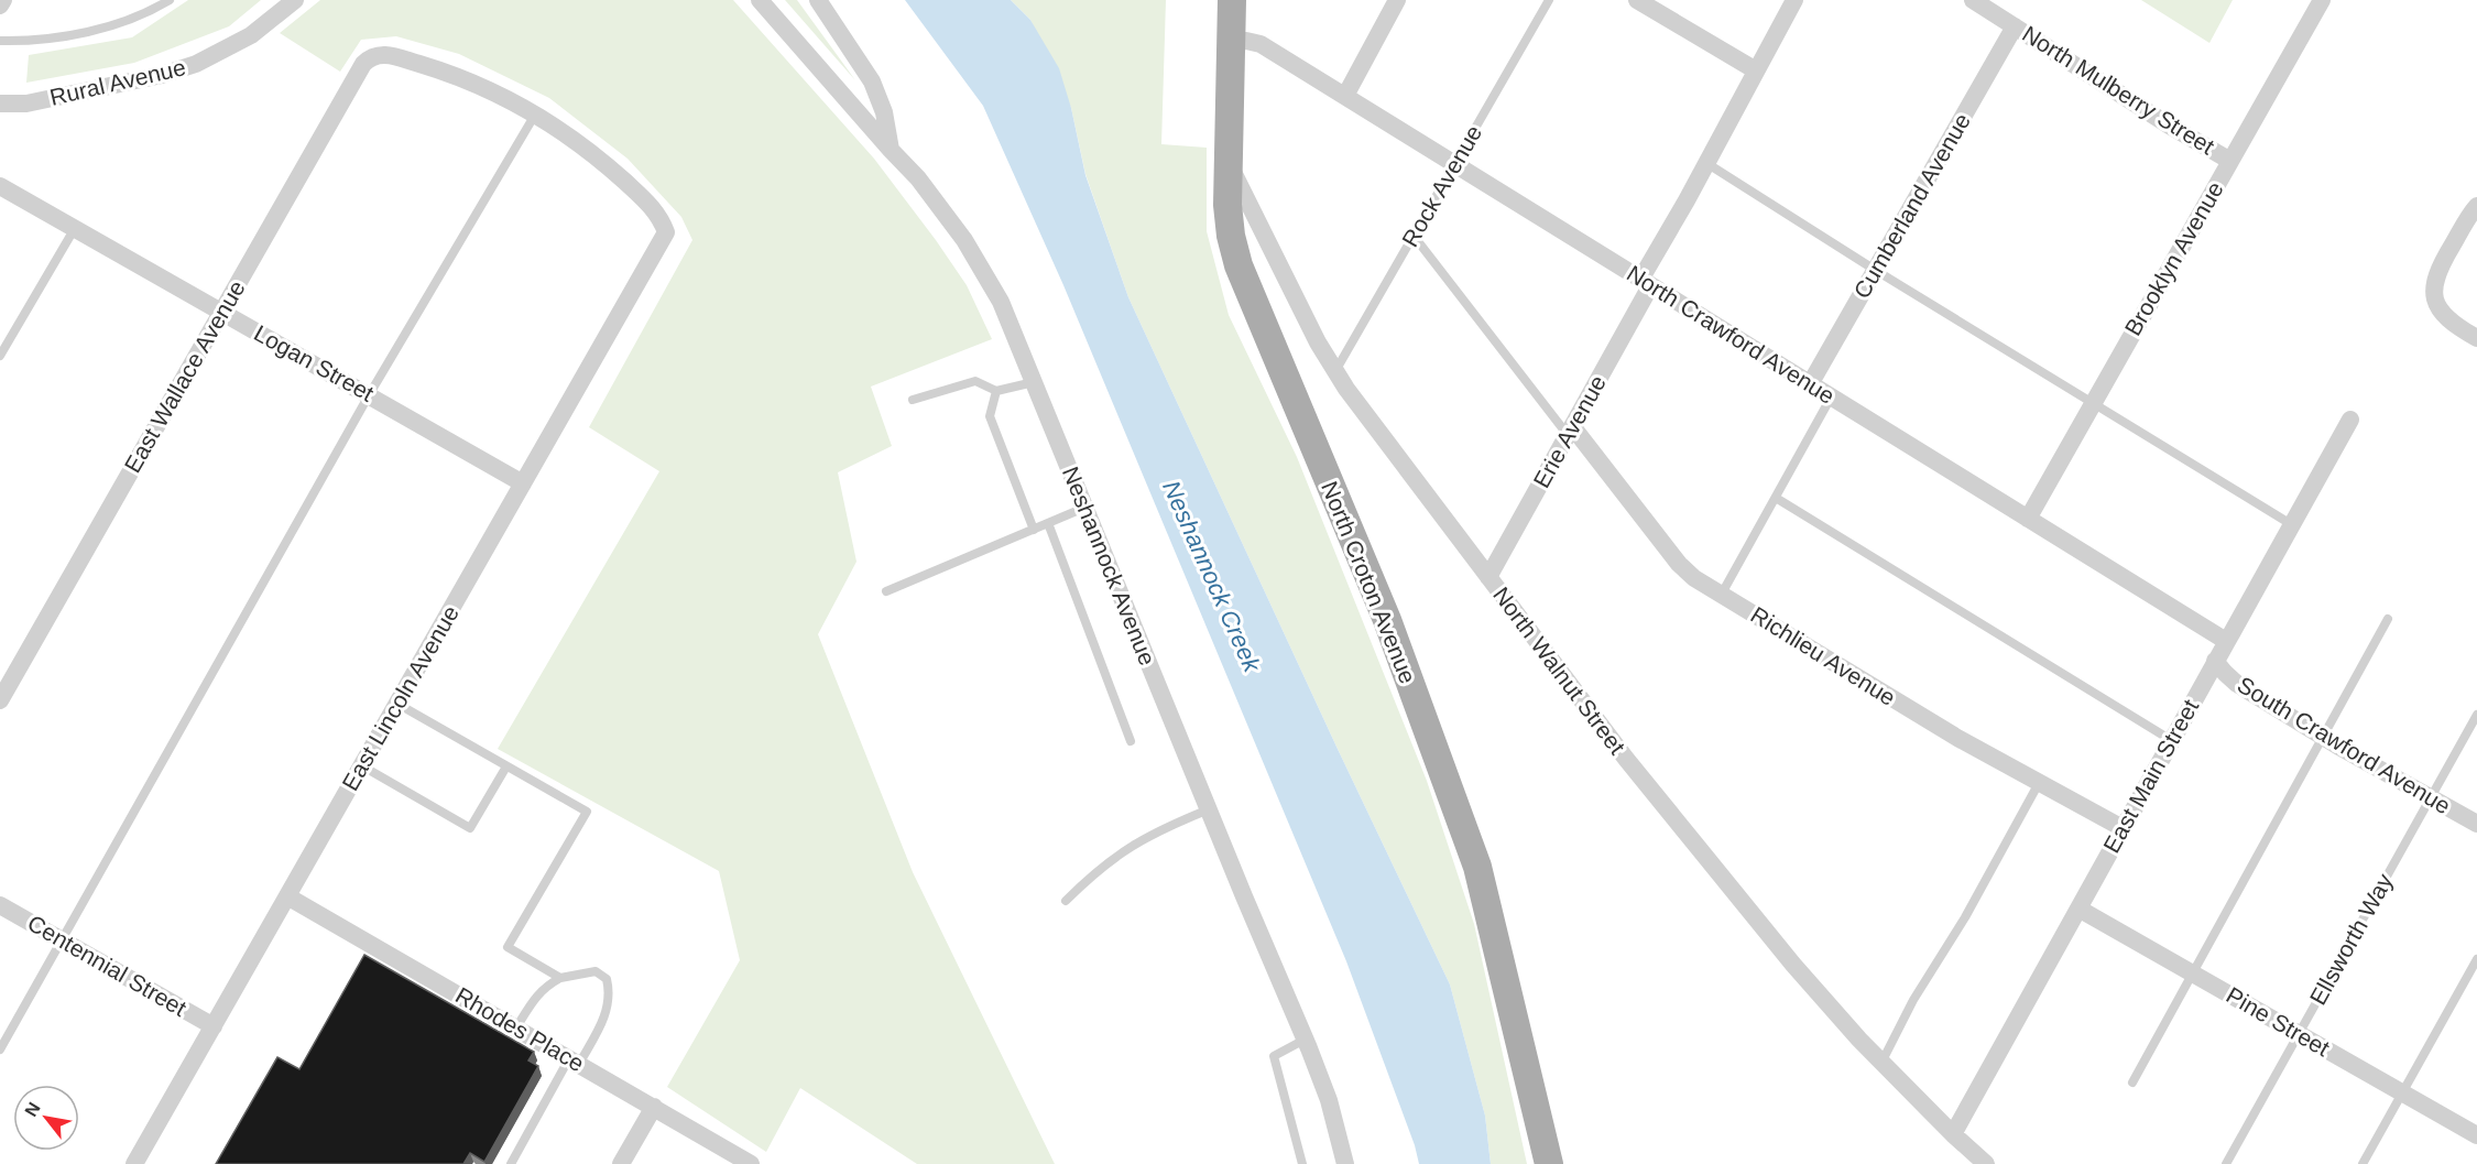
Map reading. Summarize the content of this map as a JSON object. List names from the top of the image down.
{
  "streets": {
    "main road": ["North Croton Avenue"],
    "street": [
      "Rural Avenue",
      "North Mulberry Street",
      "Cumberland Avenue",
      "Brooklyn Avenue",
      "North Crawford Avenue",
      "Logan Street",
      "East Wallace Avenue",
      "Erie Avenue",
      "Neshannock Avenue",
      "Richlieu Avenue",
      "North Walnut Street",
      "East Lincoln Avenue",
      "South Crawford Avenue",
      "East Main Street",
      "Centennial Street",
      "Pine Street",
      "Rhodes Place"
    ],
    "lane": ["Rock Avenue", "Ellsworth Way"]
  },
  "crossings": [
    ["North Mulberry Street", "Cumberland Avenue"],
    ["North Mulberry Street", "Brooklyn Avenue"],
    ["Rock Avenue", "North Crawford Avenue"],
    ["Rock Avenue", "Richlieu Avenue"],
    ["Rock Avenue", "North Walnut Street"],
    ["Cumberland Avenue", "North Crawford Avenue"],
    ["Brooklyn Avenue", "North Crawford Avenue"],
    ["North Crawford Avenue", "Erie Avenue"],
    ["North Crawford Avenue", "North Croton Avenue"],
    ["North Crawford Avenue", "East Main Street"],
    ["Logan Street", "East Wallace Avenue"],
    ["Logan Street", "East Lincoln Avenue"],
    ["East Wallace Avenue", "East Lincoln Avenue"],
    ["Erie Avenue", "Richlieu Avenue"],
    ["Erie Avenue", "North Walnut Street"],
    ["North Croton Avenue", "North Walnut Street"],
    ["Richlieu Avenue", "East Main Street"],
    ["North Walnut Street", "East Main Street"],
    ["East Lincoln Avenue", "Centennial Street"],
    ["East Lincoln Avenue", "Rhodes Place"],
    ["South Crawford Avenue", "East Main Street"],
    ["South Crawford Avenue", "Ellsworth Way"],
    ["East Main Street", "Pine Street"],
    ["Ellsworth Way", "Pine Street"]
  ],
  "water": ["Neshannock Creek"],
  "north": "top left"
}
